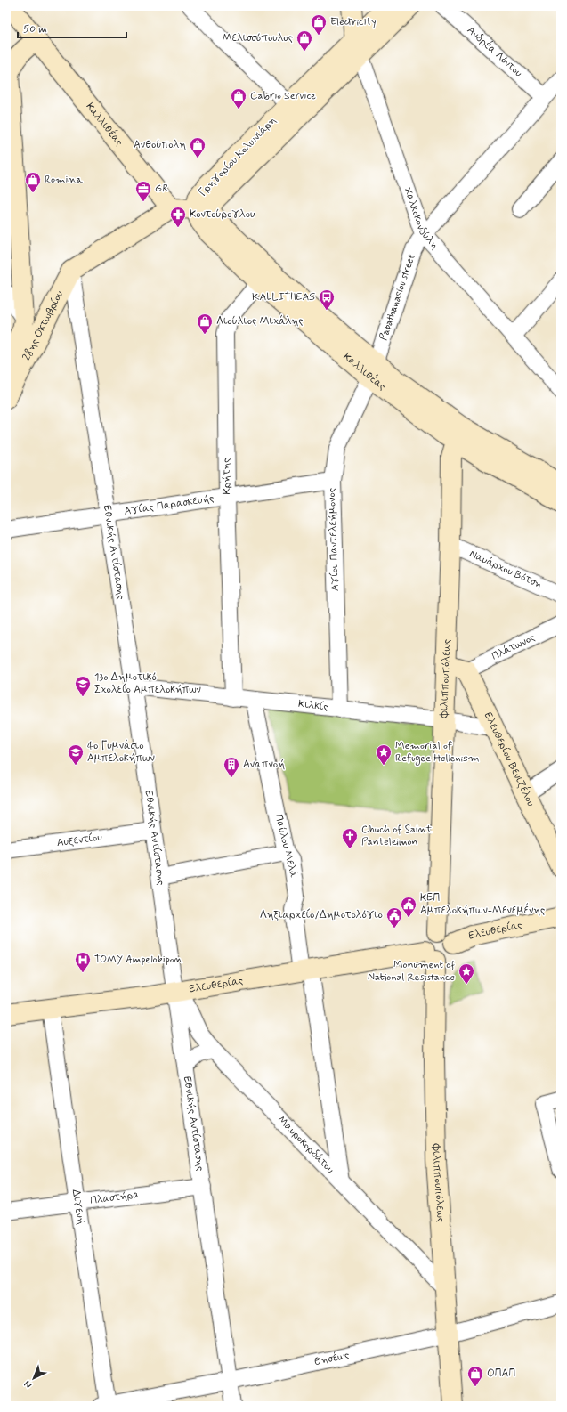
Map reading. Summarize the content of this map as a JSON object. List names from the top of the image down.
{
  "streets": {
    "main road": [
      "Καλλιθέας",
      "Γρηγορίου Κολωνιάρη",
      "Χαλκοκονδύλη",
      "28ης Οκτωβρίου",
      "Φιλιππουπόλεως",
      "Ελευθερίου Βενιζέλου",
      "Ελευθερίας"
    ],
    "street": [
      "Ανδρέα Λόντου",
      "Papathanasiou street",
      "Κρήτης",
      "Αγίας Παρασκευής",
      "Αγίου Παντελεήμονος",
      "Εθνικής Αντίστασης",
      "Ναυάρχου Βότση",
      "Πλάτωνος",
      "Κιλκίς",
      "Αυξεντίου",
      "Παύλου Μελά",
      "Μαυροκορδάτου",
      "Πλαστήρα",
      "Διγενή",
      "Θησέως"
    ]
  },
  "crossings": [
    ["Ανδρέα Λόντου", "Papathanasiou street"],
    ["Καλλιθέας", "Γρηγορίου Κολωνιάρη"],
    ["Καλλιθέας", "Papathanasiou street"],
    ["Καλλιθέας", "Κρήτης"],
    ["Καλλιθέας", "Αγίου Παντελεήμονος"],
    ["Καλλιθέας", "Φιλιππουπόλεως"],
    ["Γρηγορίου Κολωνιάρη", "Χαλκοκονδύλη"],
    ["Χαλκοκονδύλη", "Papathanasiou street"],
    ["Papathanasiou street", "Αγίου Παντελεήμονος"],
    ["28ης Οκτωβρίου", "Εθνικής Αντίστασης"],
    ["Κρήτης", "Αγίας Παρασκευής"],
    ["Κρήτης", "Κιλκίς"],
    ["Αγίας Παρασκευής", "Αγίου Παντελεήμονος"],
    ["Αγίας Παρασκευής", "Εθνικής Αντίστασης"],
    ["Αγίου Παντελεήμονος", "Κιλκίς"],
    ["Εθνικής Αντίστασης", "Κιλκίς"],
    ["Εθνικής Αντίστασης", "Αυξεντίου"],
    ["Εθνικής Αντίστασης", "Ελευθερίας"],
    ["Εθνικής Αντίστασης", "Μαυροκορδάτου"],
    ["Εθνικής Αντίστασης", "Πλαστήρα"],
    ["Εθνικής Αντίστασης", "Θησέως"],
    ["Ναυάρχου Βότση", "Φιλιππουπόλεως"],
    ["Πλάτωνος", "Ελευθερίου Βενιζέλου"],
    ["Φιλιππουπόλεως", "Κιλκίς"],
    ["Φιλιππουπόλεως", "Ελευθερίας"],
    ["Φιλιππουπόλεως", "Μαυροκορδάτου"],
    ["Φιλιππουπόλεως", "Θησέως"],
    ["Κιλκίς", "Ελευθερίου Βενιζέλου"],
    ["Κιλκίς", "Παύλου Μελά"],
    ["Παύλου Μελά", "Ελευθερίας"],
    ["Παύλου Μελά", "Μαυροκορδάτου"],
    ["Ελευθερίας", "Μαυροκορδάτου"],
    ["Ελευθερίας", "Διγενή"],
    ["Πλαστήρα", "Διγενή"],
    ["Διγενή", "Θησέως"]
  ],
  "places": {
    "shop": [
      "Electricity",
      "Μελισσόπουλος",
      "Cabrio Service",
      "Ανθούπολη",
      "Romina",
      "Λιούλιος Μιχάλης",
      "ΟΠΑΠ"
    ],
    "office": ["GR"],
    "pharmacy": ["Κοντούρογλου"],
    "bus stop": ["KALLITHEAS"],
    "school or university": ["13o Δημοτικό Σχολείο Αμπελοκήπων", "4ο Γυμνάσιο Αμπελοκήπων"],
    "place": ["Memorial of Refugee Hellenism", "Monument of National Resistance"],
    "building": ["Αναπνοή"],
    "church": ["Chuch of Saint Panteleimon"],
    "public building": ["ΚΕΠ Αμπελοκήπων-Μενεμένης", "Ληξιαρχείο/Δημοτολόγιο"],
    "hospital": ["TOMY Ampelokipon"]
  },
  "scale_bar": "50 m",
  "north": "bottom left"
}
